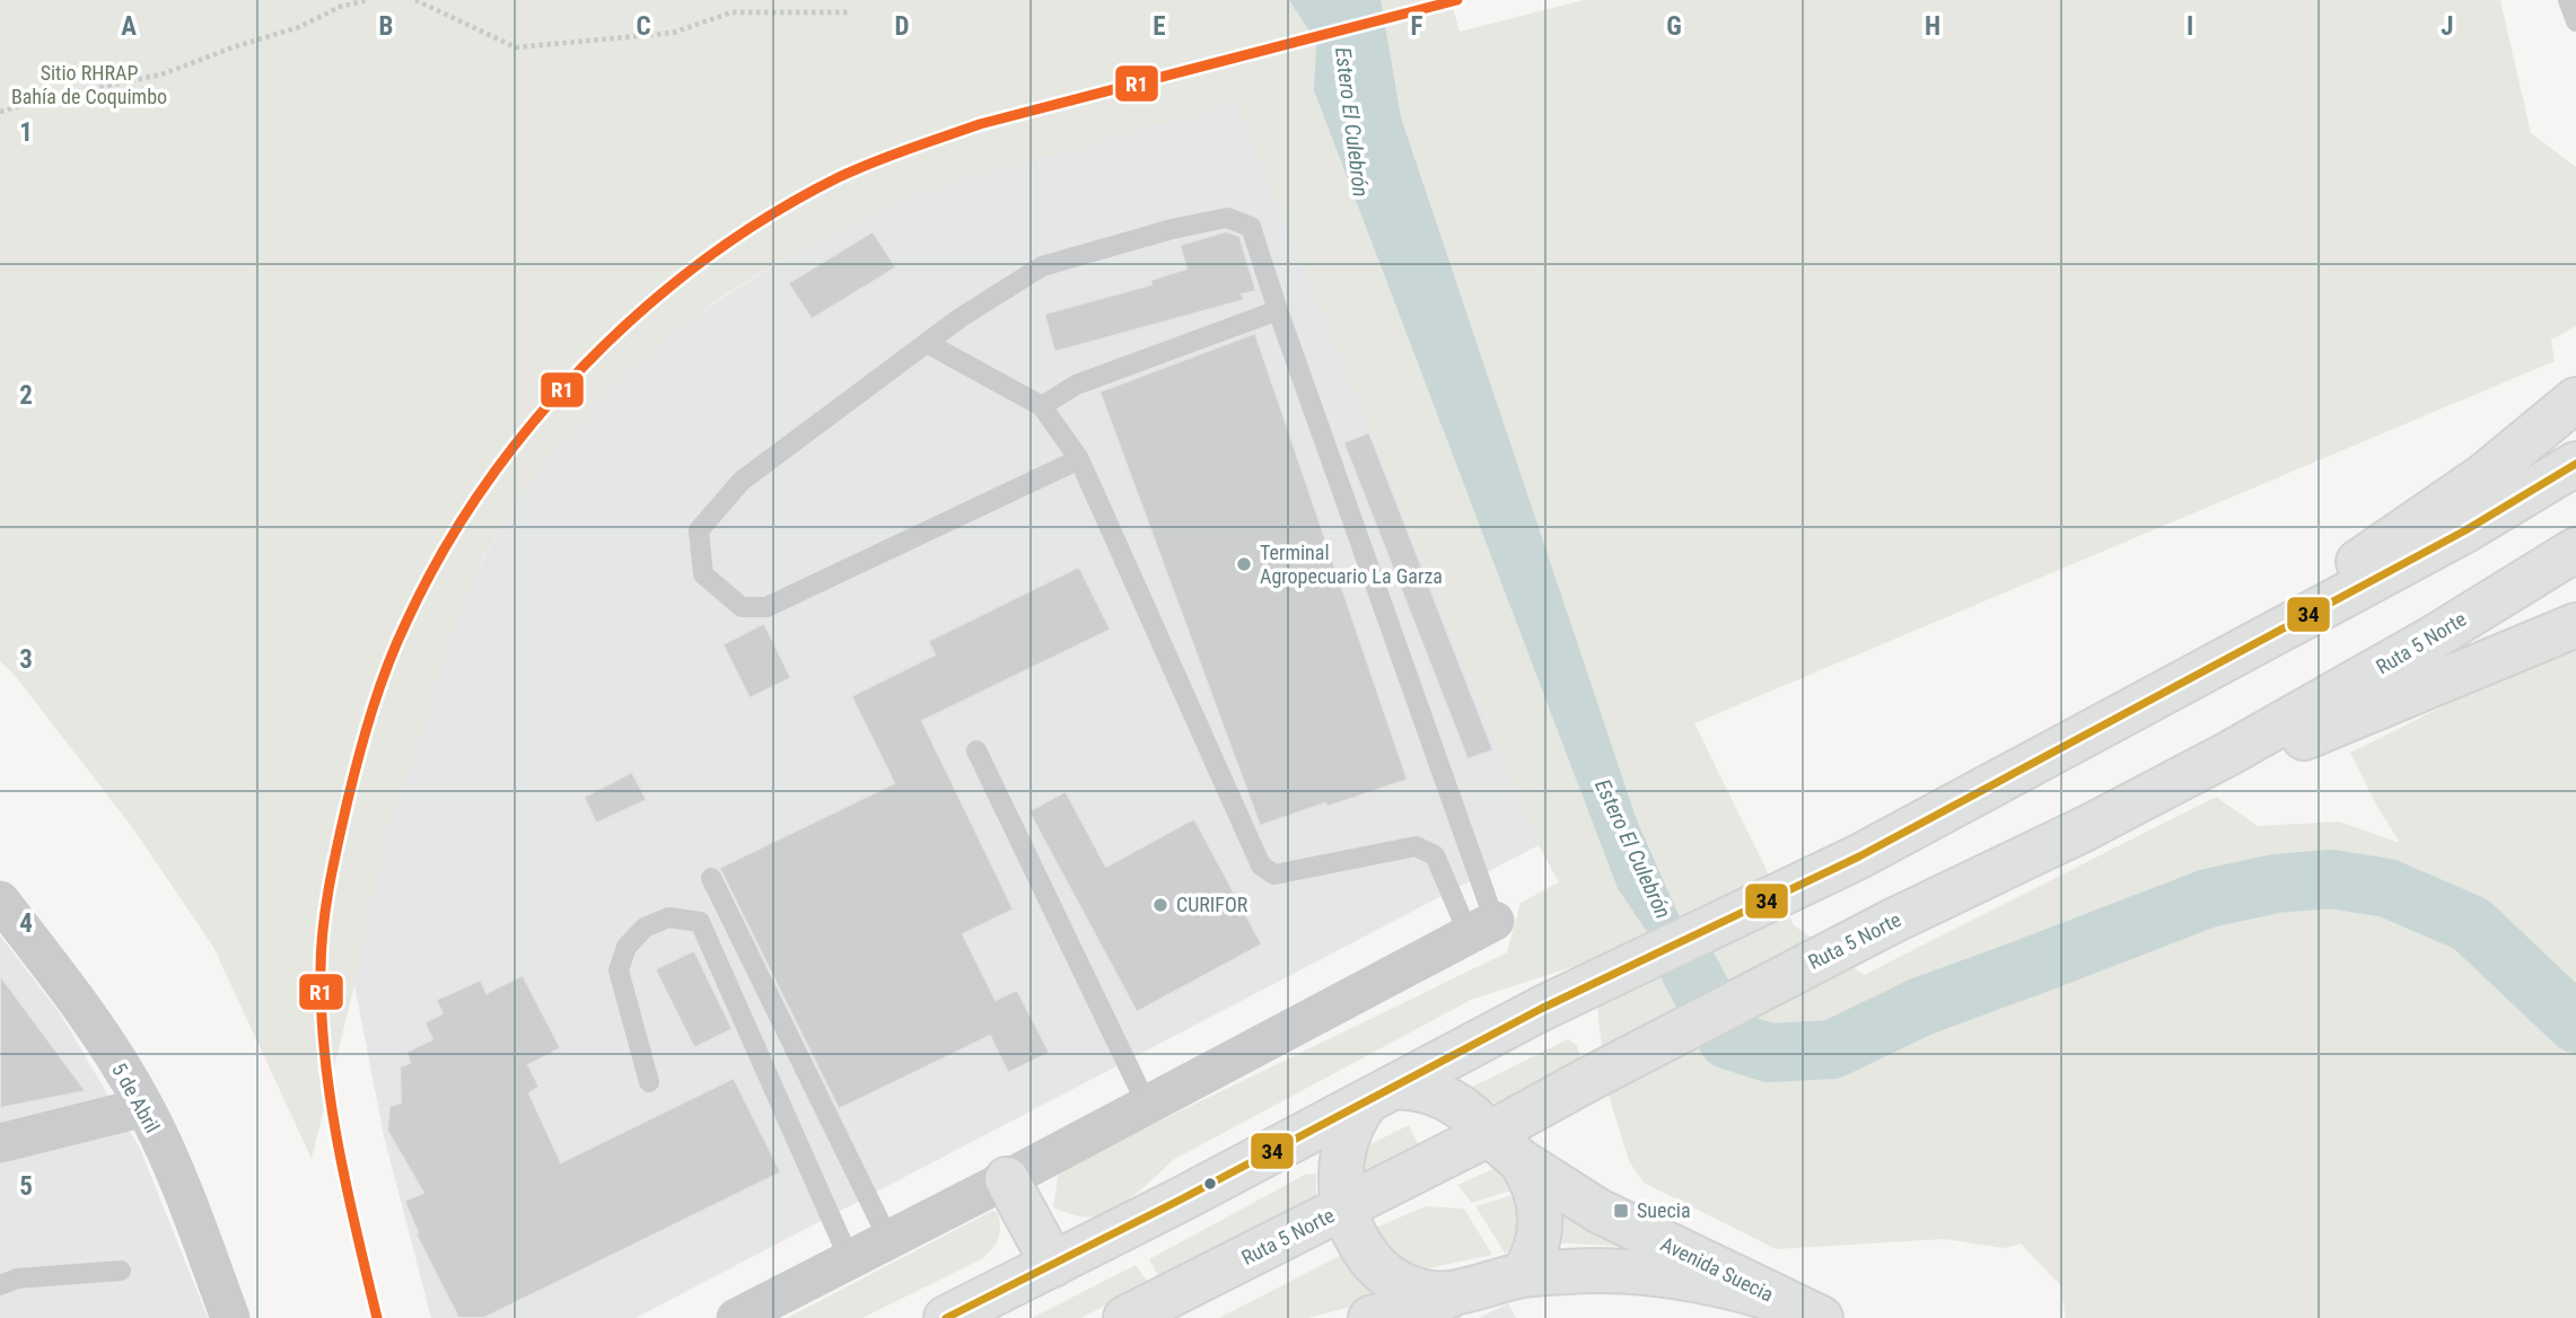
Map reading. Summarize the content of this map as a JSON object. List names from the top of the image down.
{
  "streets": {
    "main road": ["Ruta 5 Norte", "Avenida Suecia"],
    "street": ["5 de Abril"]
  },
  "crossings": [
    ["Ruta 5 Norte", "Avenida Suecia"]
  ],
  "water": ["Estero El Culebrón"],
  "parks": ["Sitio RHRAP Bahía de Coquimbo"],
  "places": {
    "other": ["Terminal Agropecuario La Garza", "CURIFOR"],
    "transit": ["Suecia"]
  },
  "lines": ["transit line R1", "transit line 34"],
  "grid": {
    "columns": [
      "A",
      "B",
      "C",
      "D",
      "E",
      "F",
      "G",
      "H",
      "I",
      "J"
    ],
    "rows": [
      "1",
      "2",
      "3",
      "4",
      "5"
    ]
  }
}
